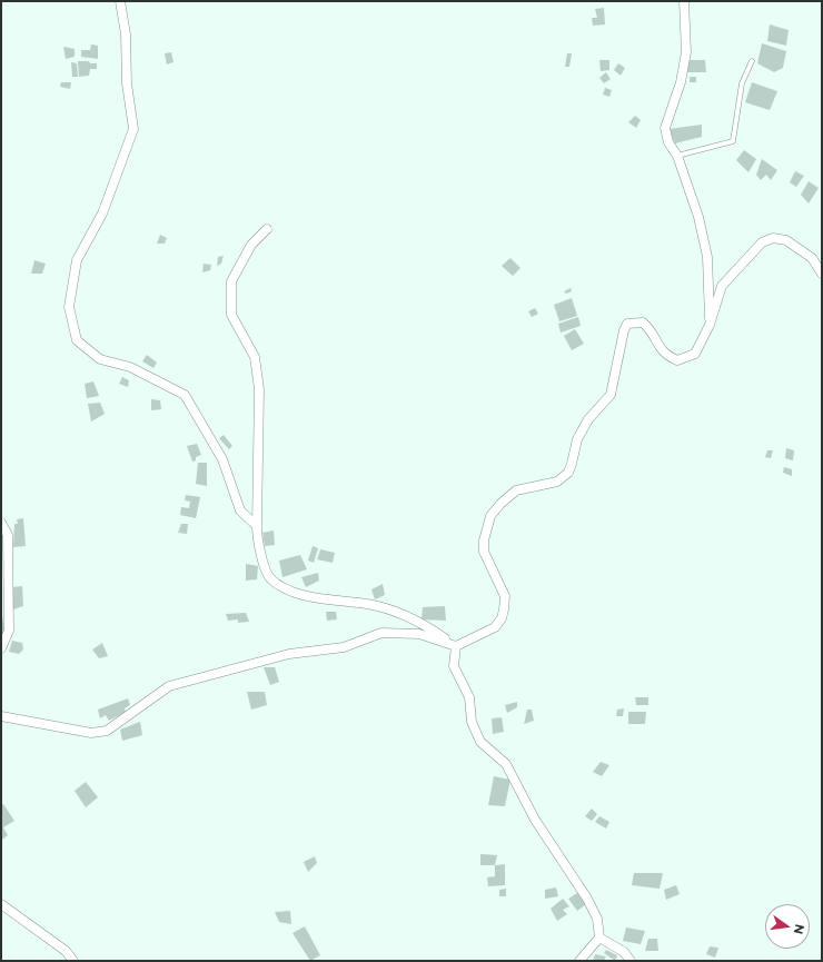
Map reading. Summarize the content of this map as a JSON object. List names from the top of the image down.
{
  "north": "right"
}
